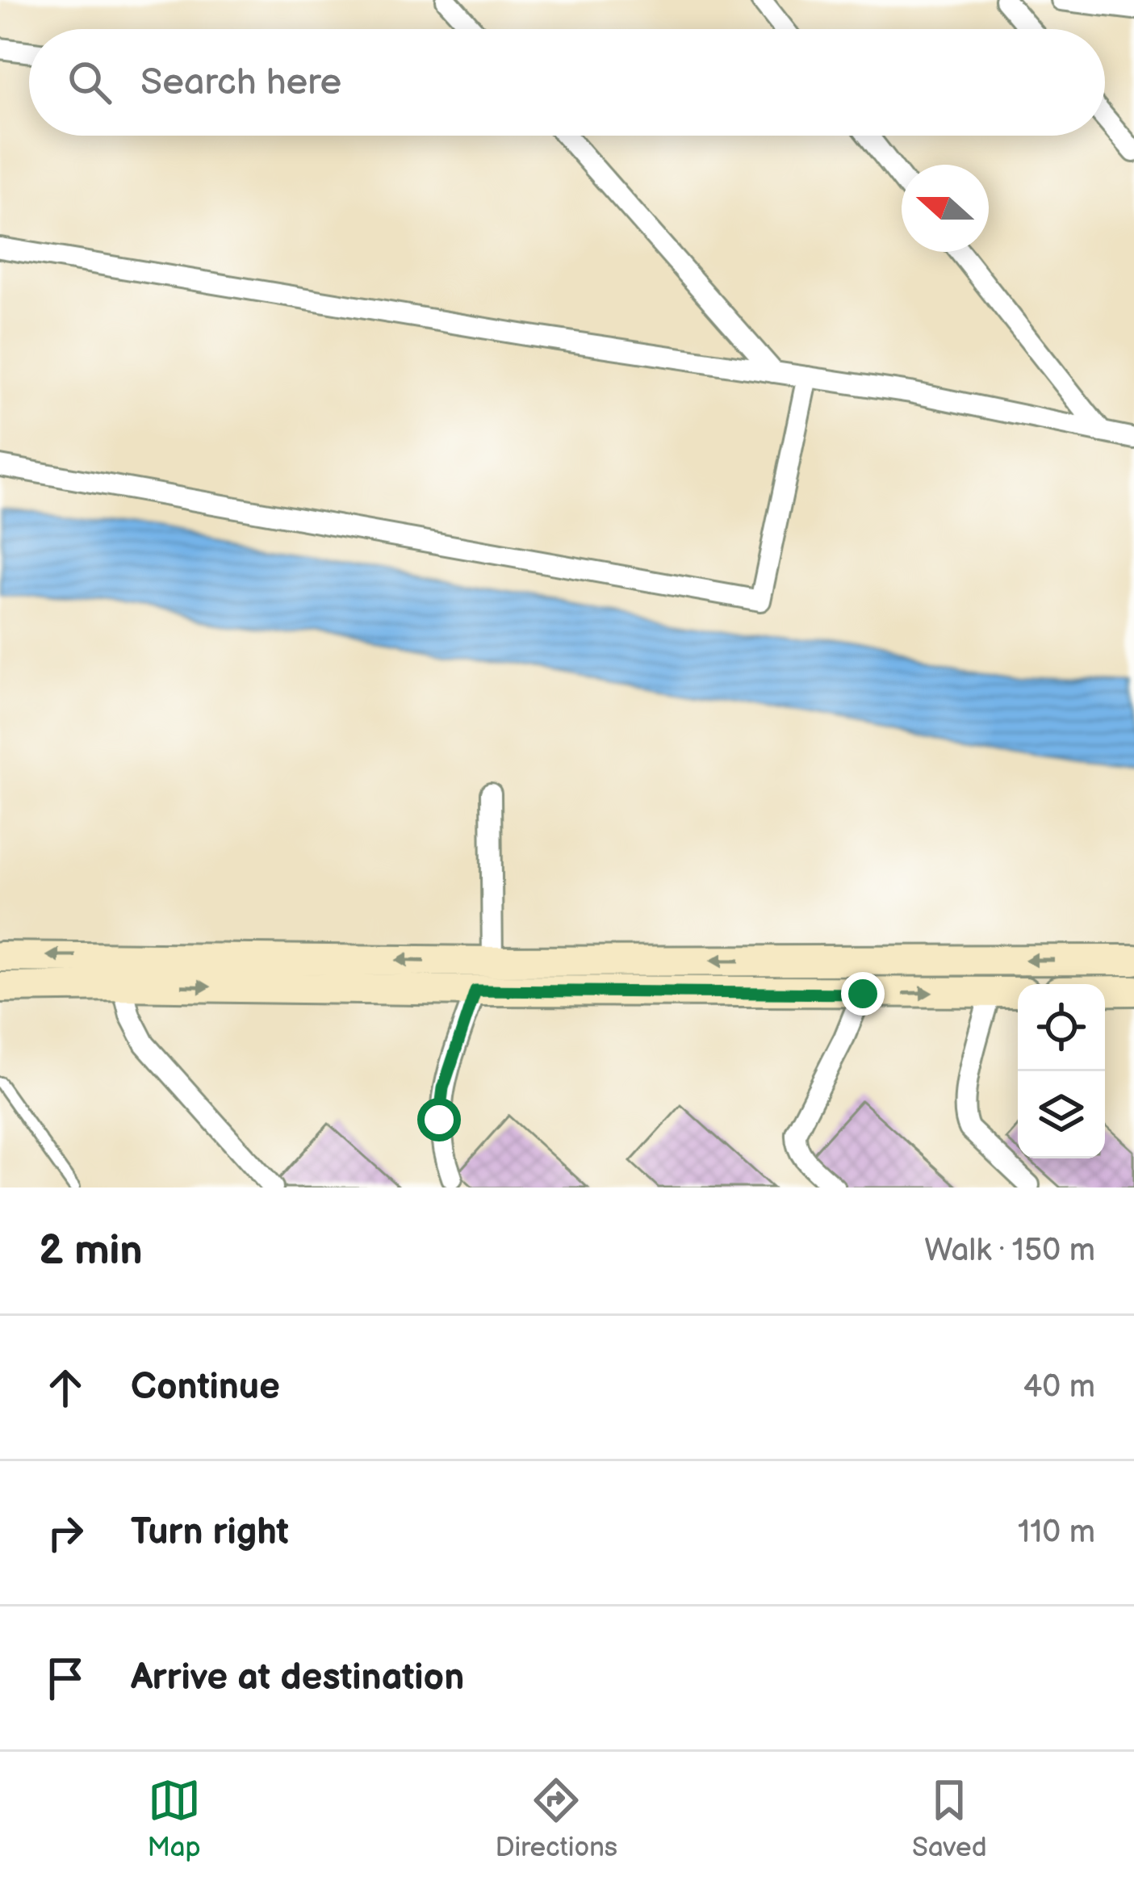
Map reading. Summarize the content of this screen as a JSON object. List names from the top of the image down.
{
  "north": "left",
  "page": {
    "search": "Search here",
    "heading": ["2 min", "Walk · 150 m"],
    "list": [
      ["Continue", "40 m"],
      ["Turn right", "110 m"],
      "Arrive at destination"
    ],
    "nav": ["Map", "Directions", "Saved"]
  }
}
